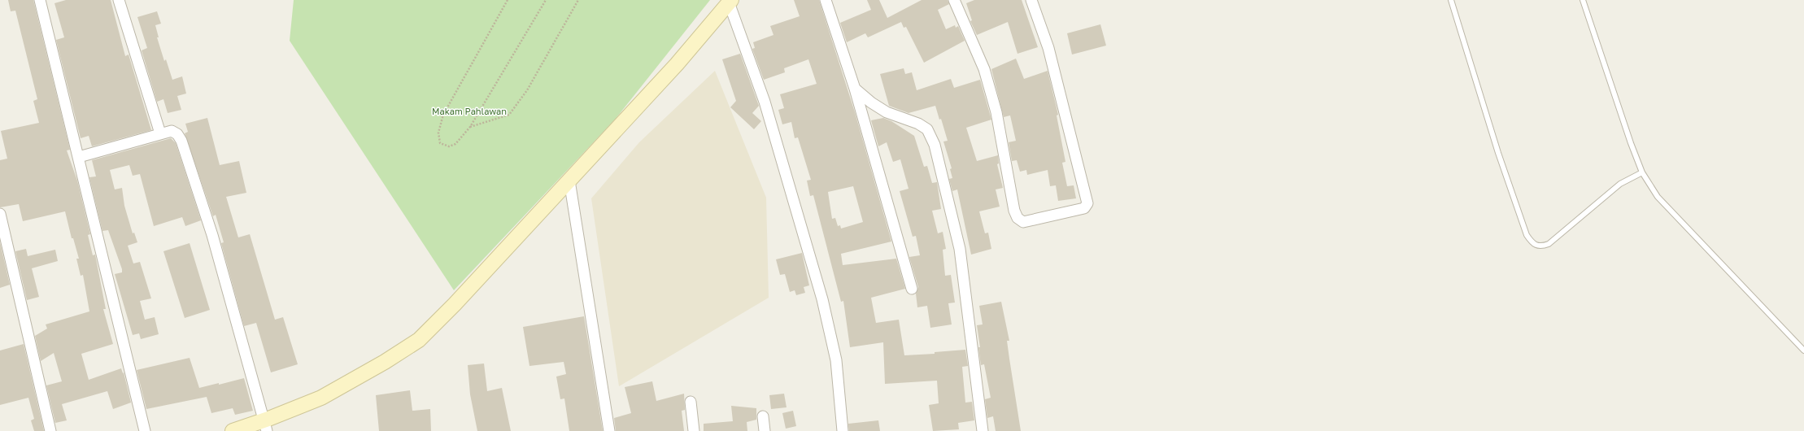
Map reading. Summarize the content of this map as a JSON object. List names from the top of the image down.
{
  "parks": ["Makam Pahlawan"]
}
